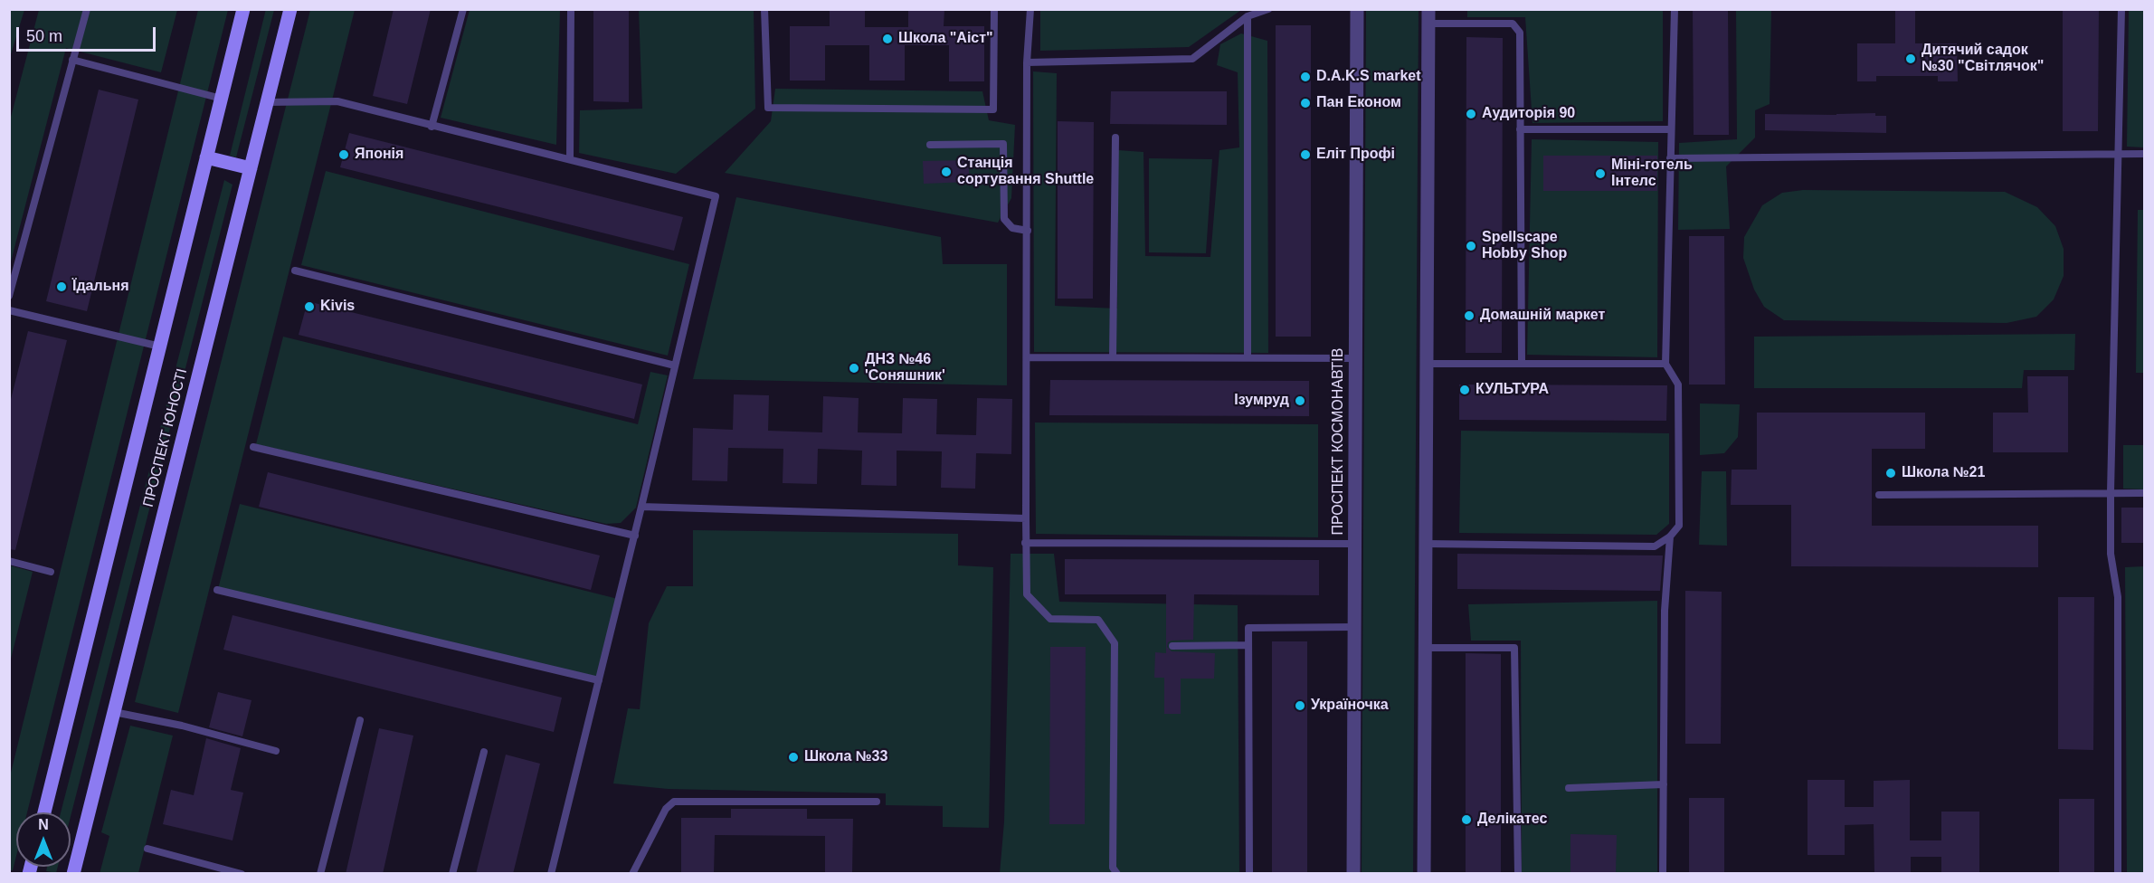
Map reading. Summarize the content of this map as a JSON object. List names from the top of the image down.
{
  "streets": {
    "main road": ["ПРОСПЕКТ ЮНОСТІ"],
    "street": ["ПРОСПЕКТ КОСМОНАВТІВ"]
  },
  "places": [
    "Школа \"Аіст\"",
    "Дитячий садок №30 \"Світлячок\"",
    "D.A.K.S market",
    "Пан Економ",
    "Аудиторія 90",
    "Японія",
    "Еліт Профі",
    "Станція сортування Shuttle",
    "Міні-готель Інтелс",
    "Spellscape Hobby Shop",
    "Їдальня",
    "Kivis",
    "Домашній маркет",
    "ДНЗ №46 'Соняшник'",
    "КУЛЬТУРА",
    "Ізумруд",
    "Школа №21",
    "Україночка",
    "Школа №33",
    "Делікатес"
  ],
  "scale_bar": "50 m",
  "north": "top"
}
